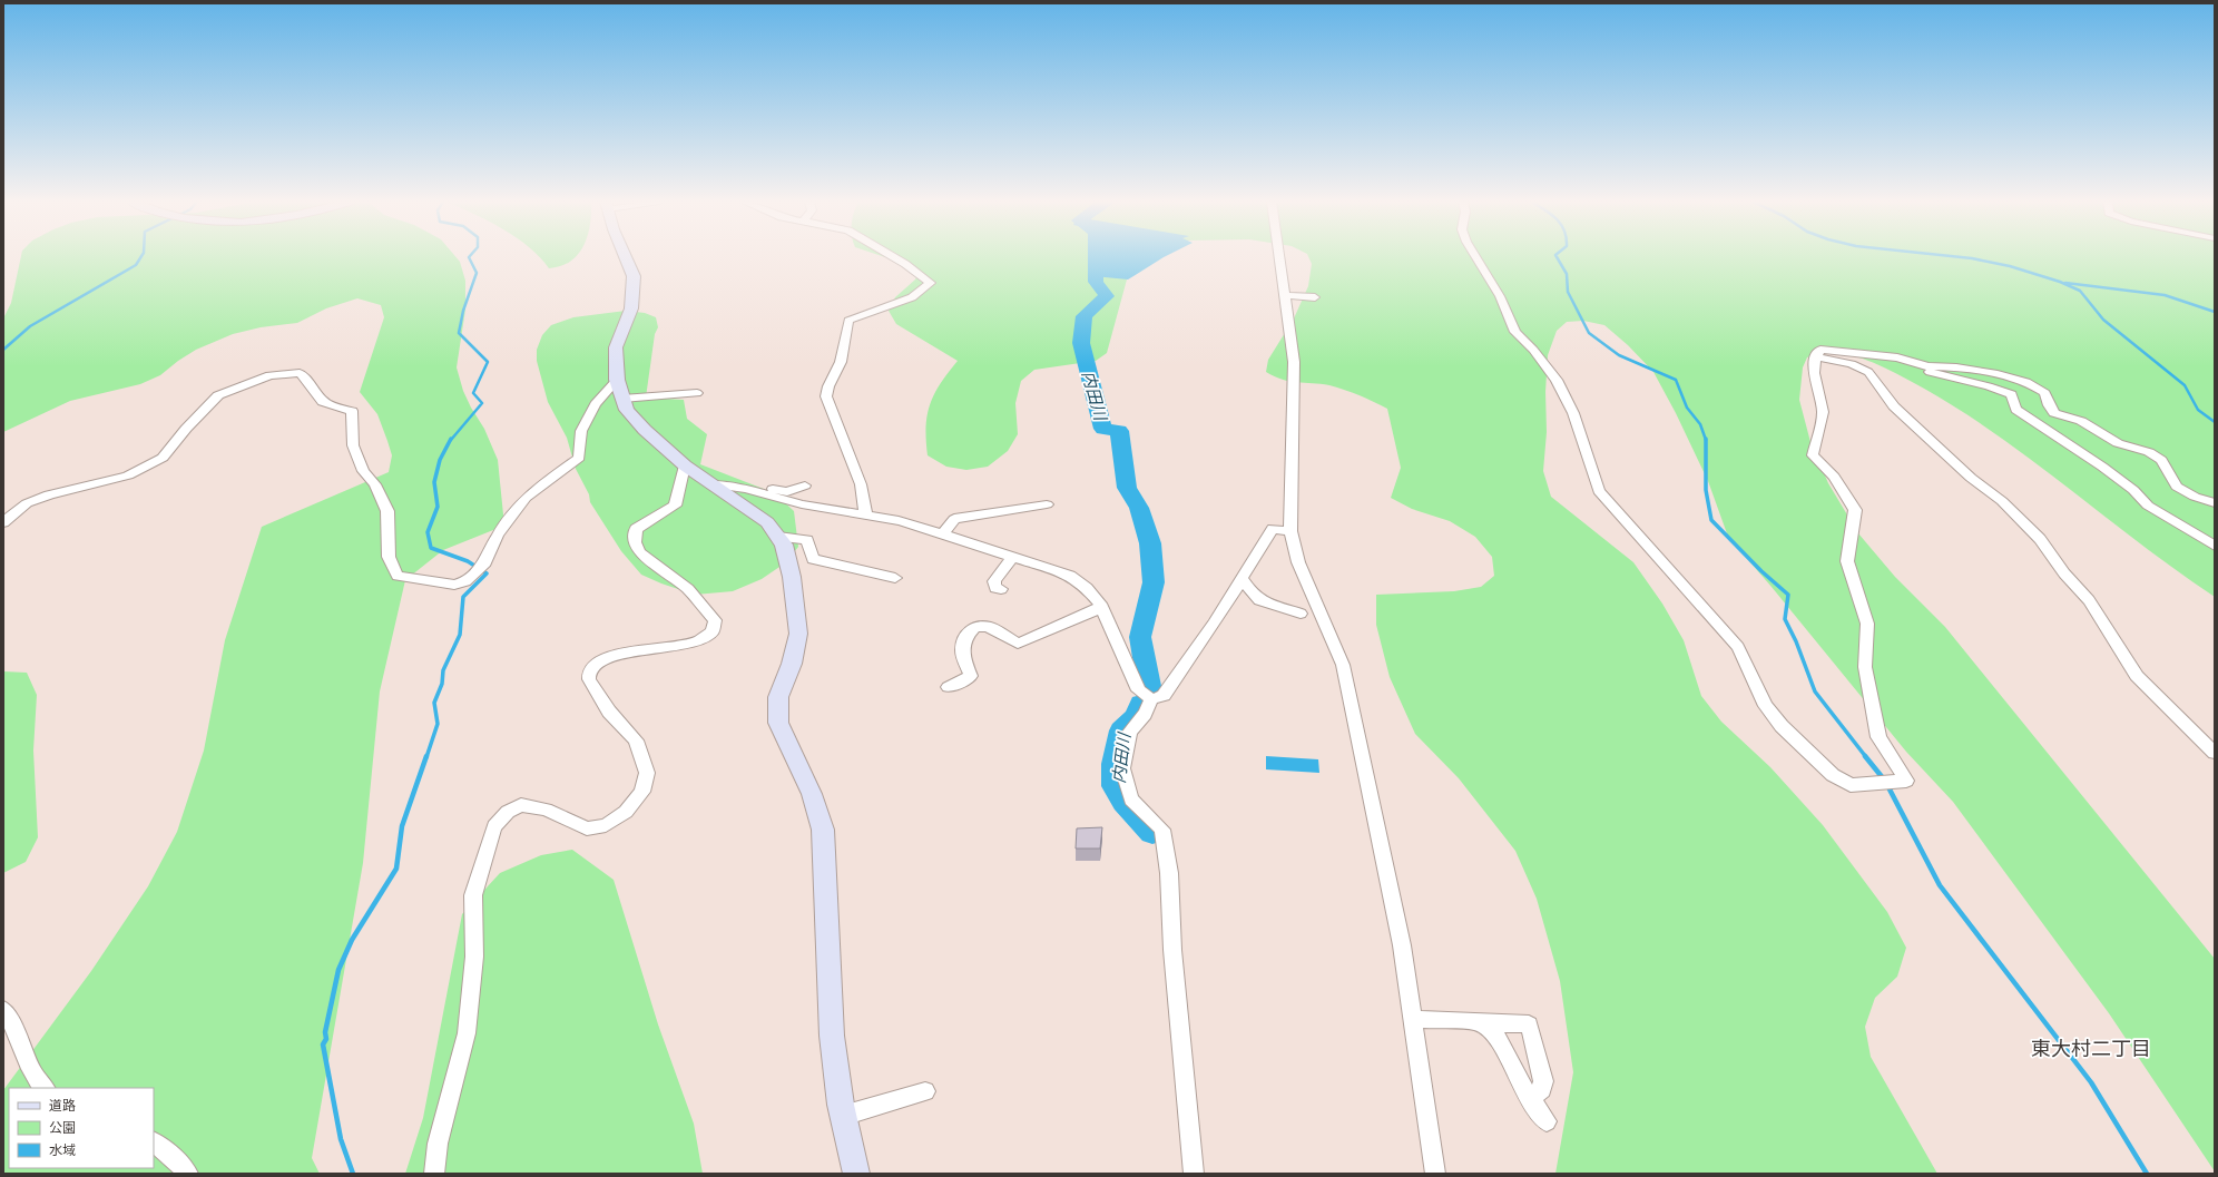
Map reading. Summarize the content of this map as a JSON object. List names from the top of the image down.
{
  "districts": ["東大村二丁目"],
  "water": ["内田川"],
  "legend": ["道路", "公園", "水域"]
}
